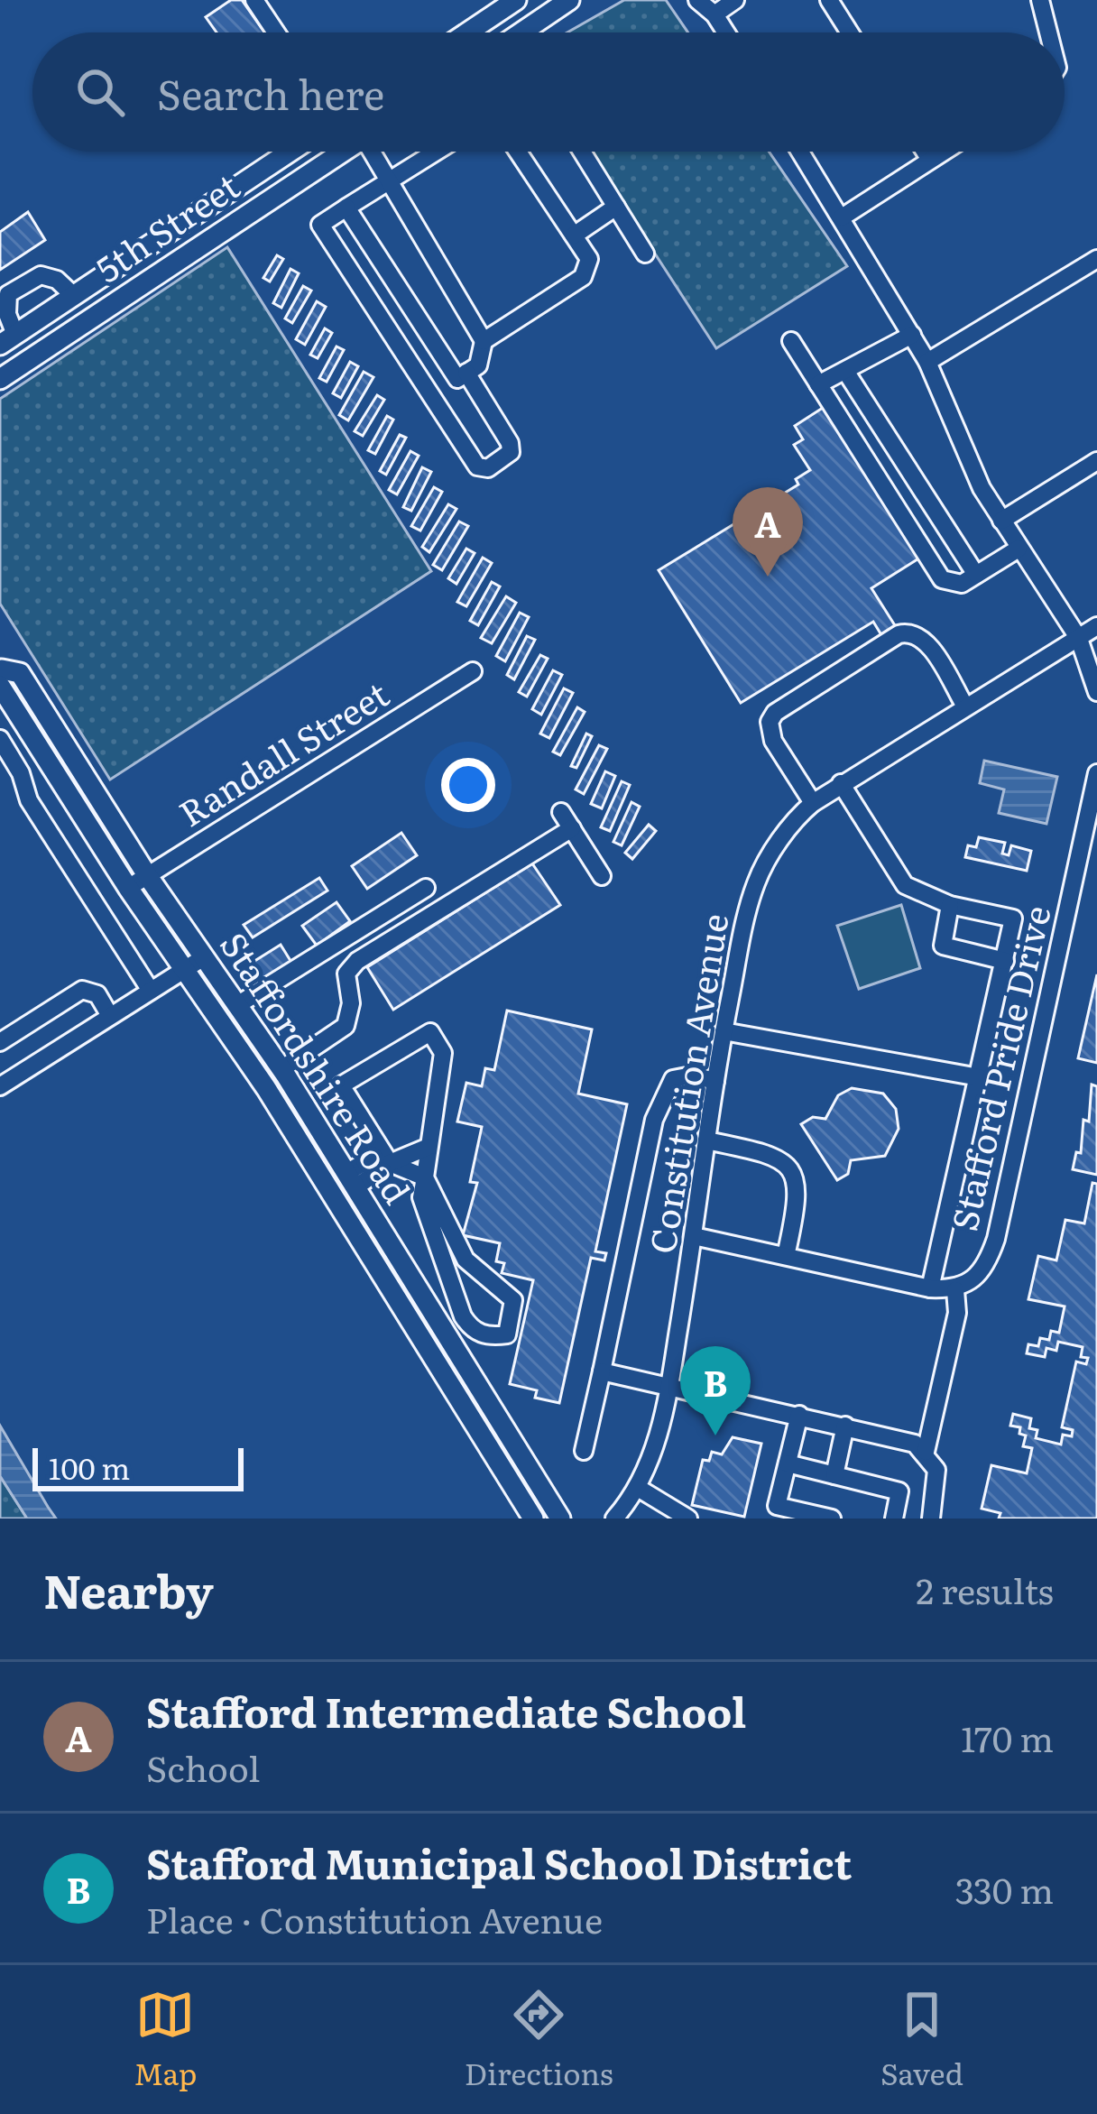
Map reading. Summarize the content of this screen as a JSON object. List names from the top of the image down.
{
  "streets": {
    "main road": ["5th Street", "Staffordshire Road"],
    "street": ["Randall Street", "Stafford Pride Drive", "Constitution Avenue"]
  },
  "crossings": [
    ["Randall Street", "Staffordshire Road"]
  ],
  "scale_bar": "100 m",
  "page": {
    "search": "Search here",
    "pins": ["A", "B"],
    "scale": "100 m",
    "heading": ["Nearby", "2 results"],
    "list": [
      {
        "mark": "A",
        "name": "Stafford Intermediate School",
        "note": "School",
        "value": "170 m"
      },
      {
        "mark": "B",
        "name": "Stafford Municipal School District",
        "note": "Place · Constitution Avenue",
        "value": "330 m"
      }
    ],
    "nav": ["Map", "Directions", "Saved"]
  }
}
